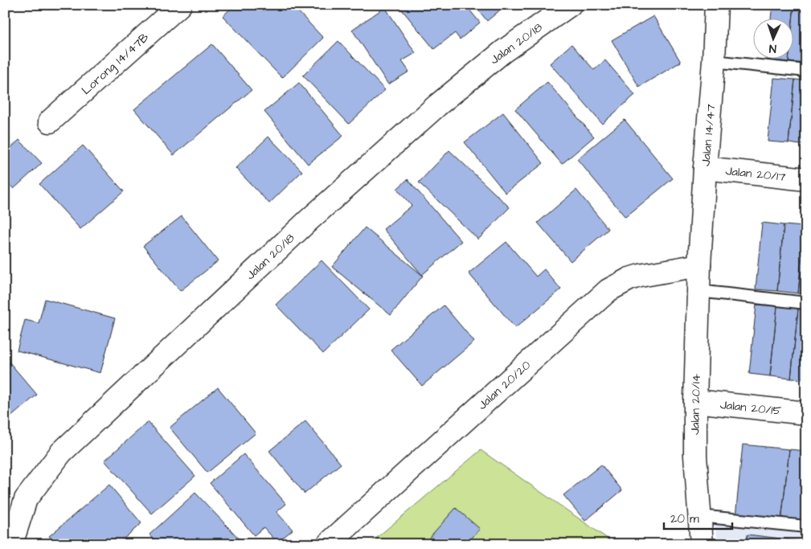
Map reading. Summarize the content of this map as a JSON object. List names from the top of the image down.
{
  "streets": {
    "street": [
      "Jalan 20/18",
      "Lorong 14/47B",
      "Jalan 14/47",
      "Jalan 20/17",
      "Jalan 20/20",
      "Jalan 20/14",
      "Jalan 20/15"
    ]
  },
  "crossings": [
    ["Jalan 14/47", "Jalan 20/17"],
    ["Jalan 14/47", "Jalan 20/20"],
    ["Jalan 14/47", "Jalan 20/14"],
    ["Jalan 20/20", "Jalan 20/14"],
    ["Jalan 20/14", "Jalan 20/15"]
  ],
  "scale_bar": "20 m",
  "north": "bottom"
}
